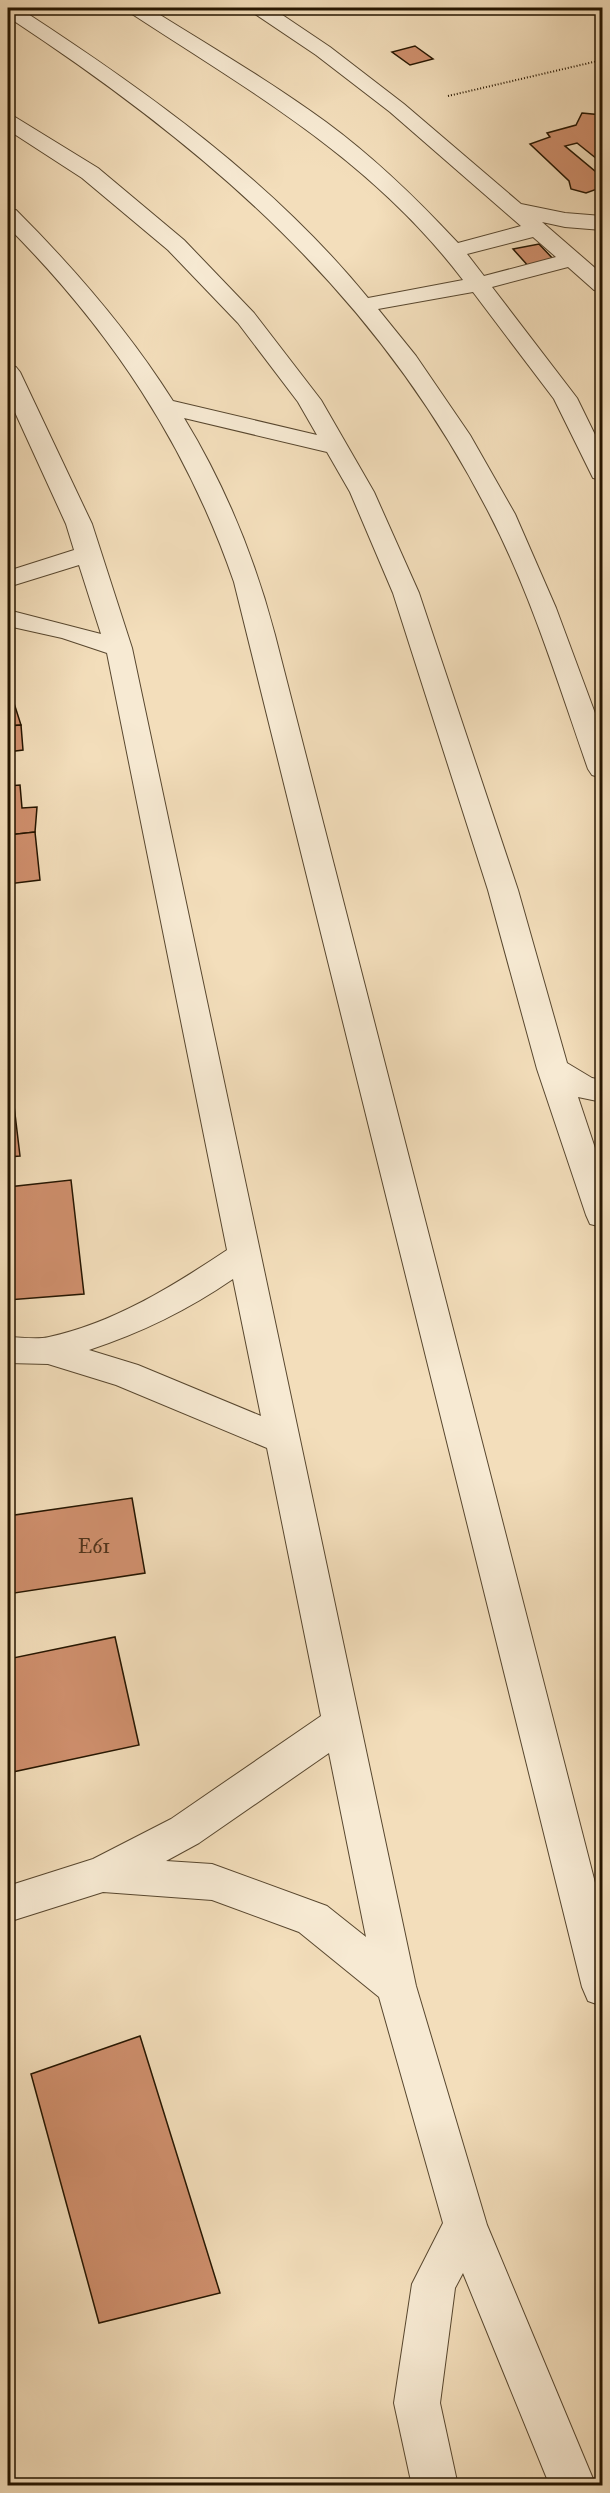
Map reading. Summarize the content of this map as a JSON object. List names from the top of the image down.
{
  "house_numbers": ["E61"]
}
